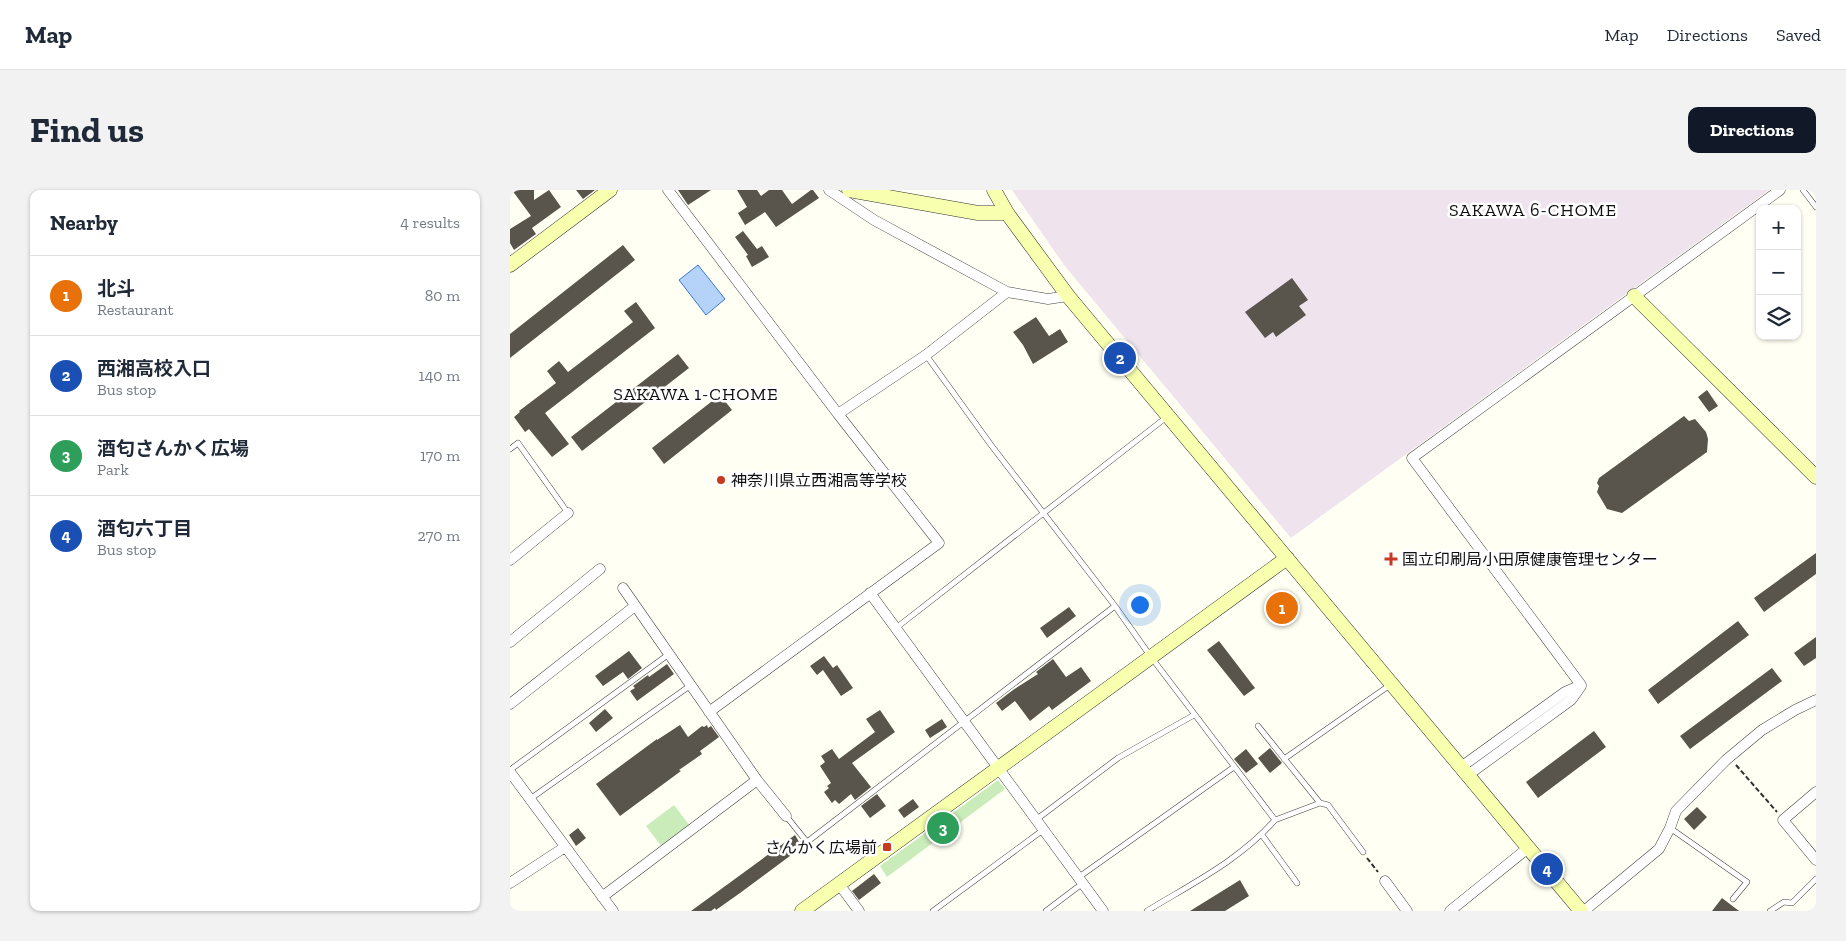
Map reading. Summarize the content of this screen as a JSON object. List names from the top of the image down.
{
  "districts": ["SAKAWA 6-CHOME", "SAKAWA 1-CHOME"],
  "places": {
    "other": ["神奈川県立西湘高等学校"],
    "health": ["国立印刷局小田原健康管理センター"],
    "transit": ["さんかく広場前"]
  },
  "page": {
    "header": "Map",
    "nav": ["Map", "Directions", "Saved"],
    "buttons": "Directions",
    "title": "Find us",
    "heading": ["Nearby", "4 results"],
    "map_buttons": ["+", "−"],
    "list": [
      {
        "mark": "1",
        "name": "北斗",
        "note": "Restaurant",
        "value": "80 m"
      },
      {
        "mark": "2",
        "name": "西湘高校入口",
        "note": "Bus stop",
        "value": "140 m"
      },
      {
        "mark": "3",
        "name": "酒匂さんかく広場",
        "note": "Park",
        "value": "170 m"
      },
      {
        "mark": "4",
        "name": "酒匂六丁目",
        "note": "Bus stop",
        "value": "270 m"
      }
    ],
    "pins": [
      "2",
      "1",
      "3",
      "4"
    ]
  }
}
